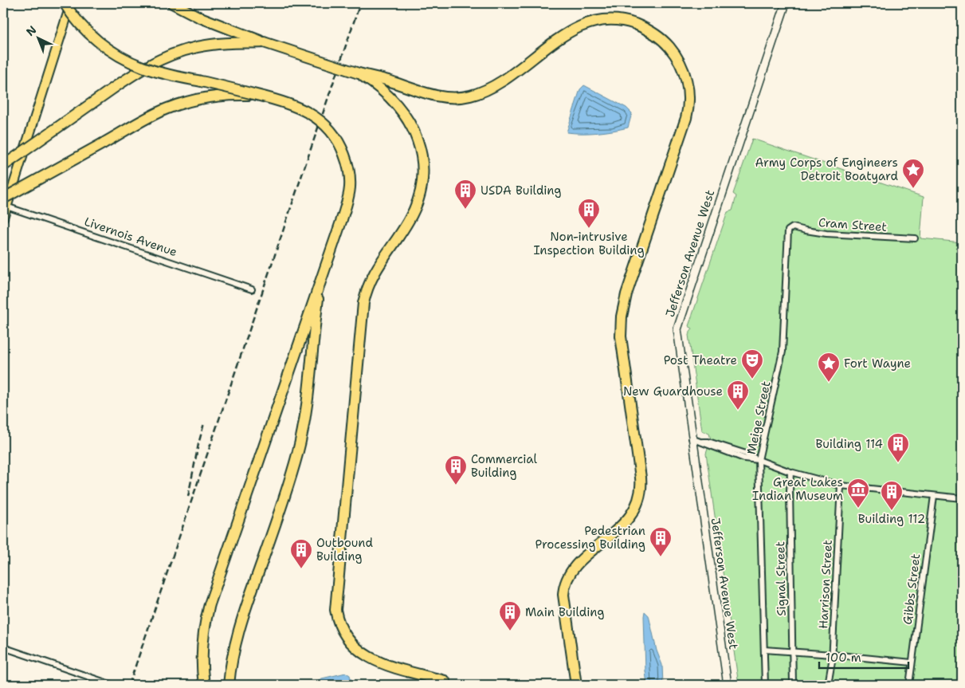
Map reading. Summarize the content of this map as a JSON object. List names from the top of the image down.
{
  "streets": {
    "main road": ["Jefferson Avenue West"],
    "street": [
      "Cram Street",
      "Livernois Avenue",
      "Meige Street",
      "Signal Street",
      "Harrison Street",
      "Gibbs Street"
    ]
  },
  "crossings": [
    ["Cram Street", "Meige Street"]
  ],
  "places": {
    "place": ["Army Corps of Engineers Detroit Boatyard", "Fort Wayne"],
    "building": [
      "USDA Building",
      "Non-intrusive Inspection Building",
      "New Guardhouse",
      "Building 114",
      "Commercial Building",
      "Building 112",
      "Pedestrian Processing Building",
      "Outbound Building",
      "Main Building"
    ],
    "theatre": ["Post Theatre"],
    "museum": ["Great Lakes Indian Museum"]
  },
  "scale_bar": "100 m",
  "north": "top left"
}
